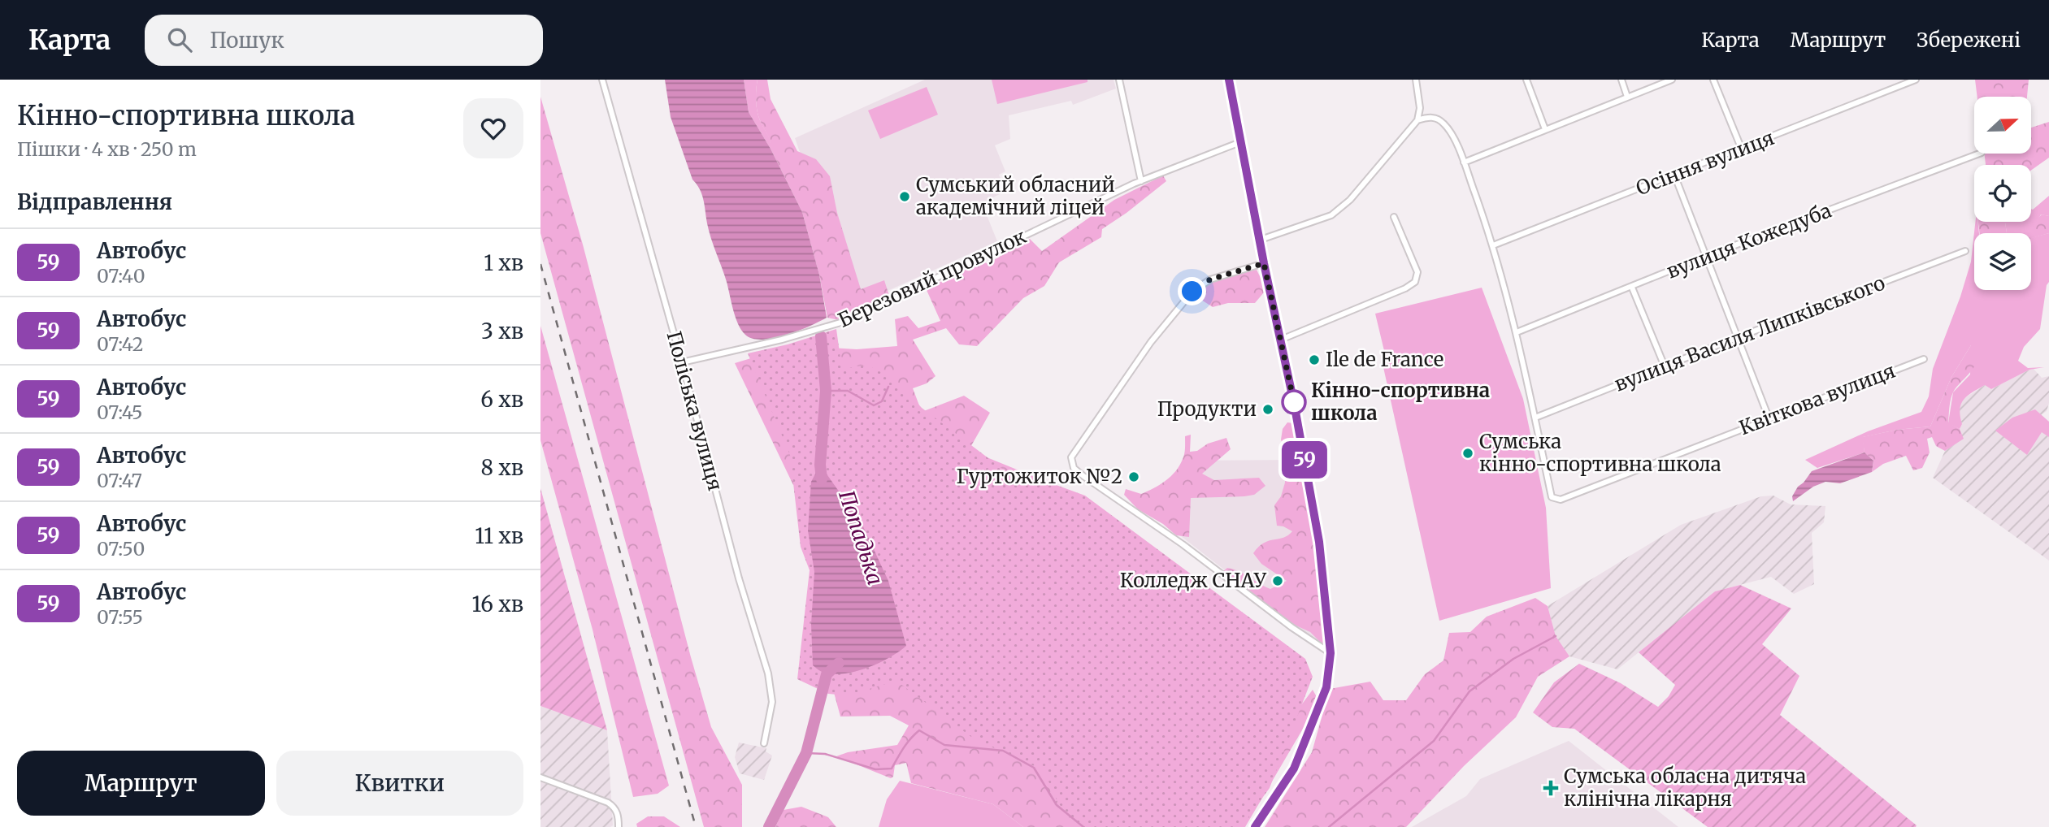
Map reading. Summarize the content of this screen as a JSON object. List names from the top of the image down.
{
  "streets": {
    "street": [
      "Осіння вулиця",
      "вулиця Кожедуба",
      "Березовий провулок",
      "вулиця Василя Липківського",
      "Квіткова вулиця",
      "Поліська вулиця"
    ]
  },
  "crossings": [
    ["Березовий провулок", "Поліська вулиця"],
    ["вулиця Василя Липківського", "Квіткова вулиця"]
  ],
  "water": ["Попадька"],
  "places": {
    "other": [
      "Сумський обласний академічний ліцей",
      "Ile de France",
      "Кінно-спортивна школа",
      "Продукти",
      "Сумська кінно-спортивна школа",
      "Гуртожиток №2",
      "Колледж СНАУ"
    ],
    "health": ["Сумська обласна дитяча клінічна лікарня"]
  },
  "lines": ["bus line 59"],
  "north": "right",
  "page": {
    "header": "Карта",
    "search": "Пошук",
    "nav": ["Карта", "Маршрут", "Збережені"],
    "heading": [
      ["Кінно-спортивна школа", "Пішки · 4 хв · 250 m"],
      "Відправлення"
    ],
    "on_map": "59",
    "list": [
      {
        "mark": "59",
        "name": "Автобус",
        "note": "07:40",
        "value": "1 хв"
      },
      {
        "mark": "59",
        "name": "Автобус",
        "note": "07:42",
        "value": "3 хв"
      },
      {
        "mark": "59",
        "name": "Автобус",
        "note": "07:45",
        "value": "6 хв"
      },
      {
        "mark": "59",
        "name": "Автобус",
        "note": "07:47",
        "value": "8 хв"
      },
      {
        "mark": "59",
        "name": "Автобус",
        "note": "07:50",
        "value": "11 хв"
      },
      {
        "mark": "59",
        "name": "Автобус",
        "note": "07:55",
        "value": "16 хв"
      }
    ],
    "buttons": ["Маршрут", "Квитки"]
  }
}
